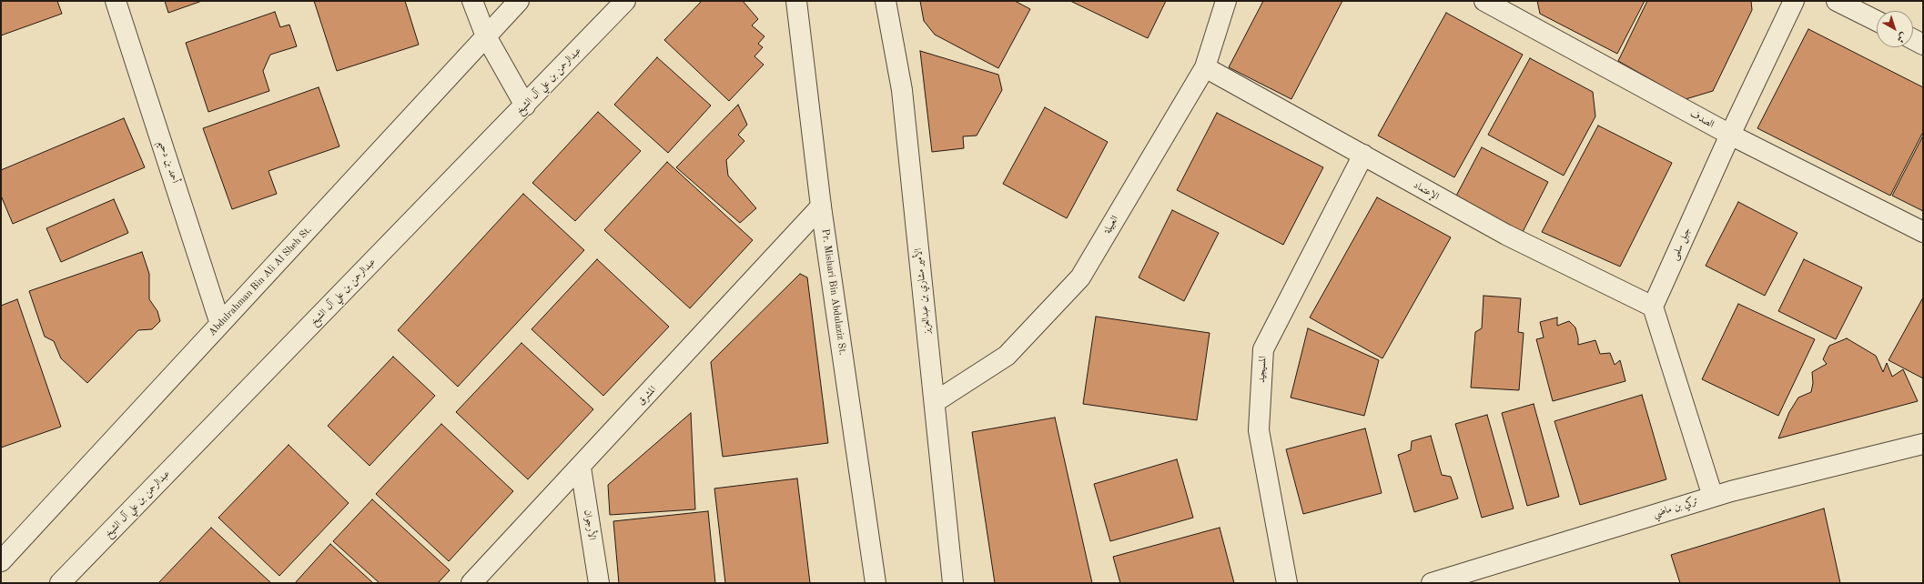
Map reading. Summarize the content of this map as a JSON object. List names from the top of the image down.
{
  "streets": {
    "street": [
      "عبدالرحمن بن علي آل الشيخ",
      "الصدف",
      "أحمد بن دحيم",
      "الإعتماد",
      "العبيلة",
      "جبل سلمى",
      "Abdulrahman Bin Ali Al Sheh St.",
      "الأمير مشاري بن عبدالعزيز",
      "Pr. Mishari Bin Abdulaziz St.",
      "المسيجيد",
      "المشرق",
      "تركي بن ماضي",
      "الأرجوان"
    ]
  },
  "crossings": [
    ["الصدف", "جبل سلمى"],
    ["أحمد بن دحيم", "Abdulrahman Bin Ali Al Sheh St."],
    ["الإعتماد", "العبيلة"],
    ["الإعتماد", "جبل سلمى"],
    ["الإعتماد", "المسيجيد"],
    ["العبيلة", "الأمير مشاري بن عبدالعزيز"],
    ["Pr. Mishari Bin Abdulaziz St.", "المشرق"],
    ["المشرق", "الأرجوان"]
  ],
  "north": "bottom right"
}
